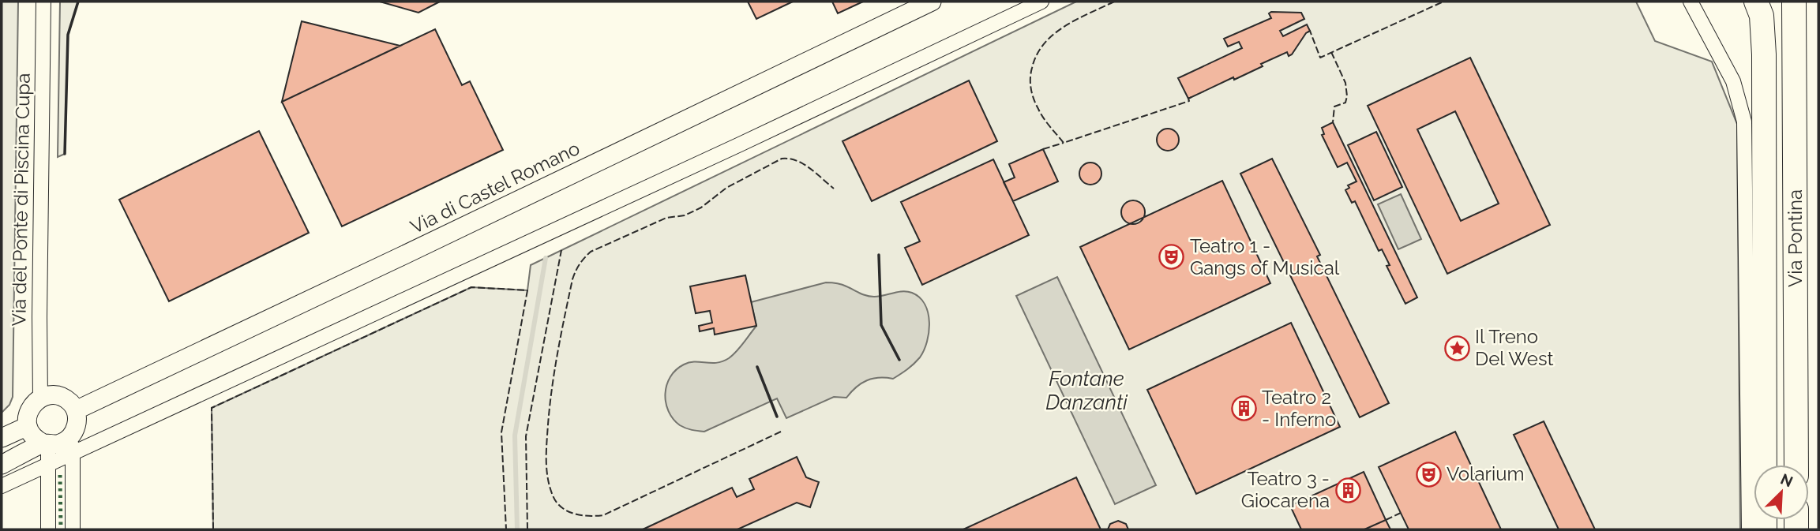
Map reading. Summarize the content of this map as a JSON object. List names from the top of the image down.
{
  "streets": {
    "highway": ["Via Pontina"],
    "street": ["Via di Castel Romano", "Via del Ponte di Piscina Cupa"]
  },
  "crossings": [
    ["Via di Castel Romano", "Via del Ponte di Piscina Cupa"]
  ],
  "water": ["Fontane Danzanti"],
  "places": {
    "theatre": ["Teatro 1 - Gangs of Musical", "Volarium"],
    "place": ["Il Treno Del West"],
    "building": ["Teatro 2 - Inferno", "Teatro 3 - Giocarena"]
  },
  "north": "top right"
}
